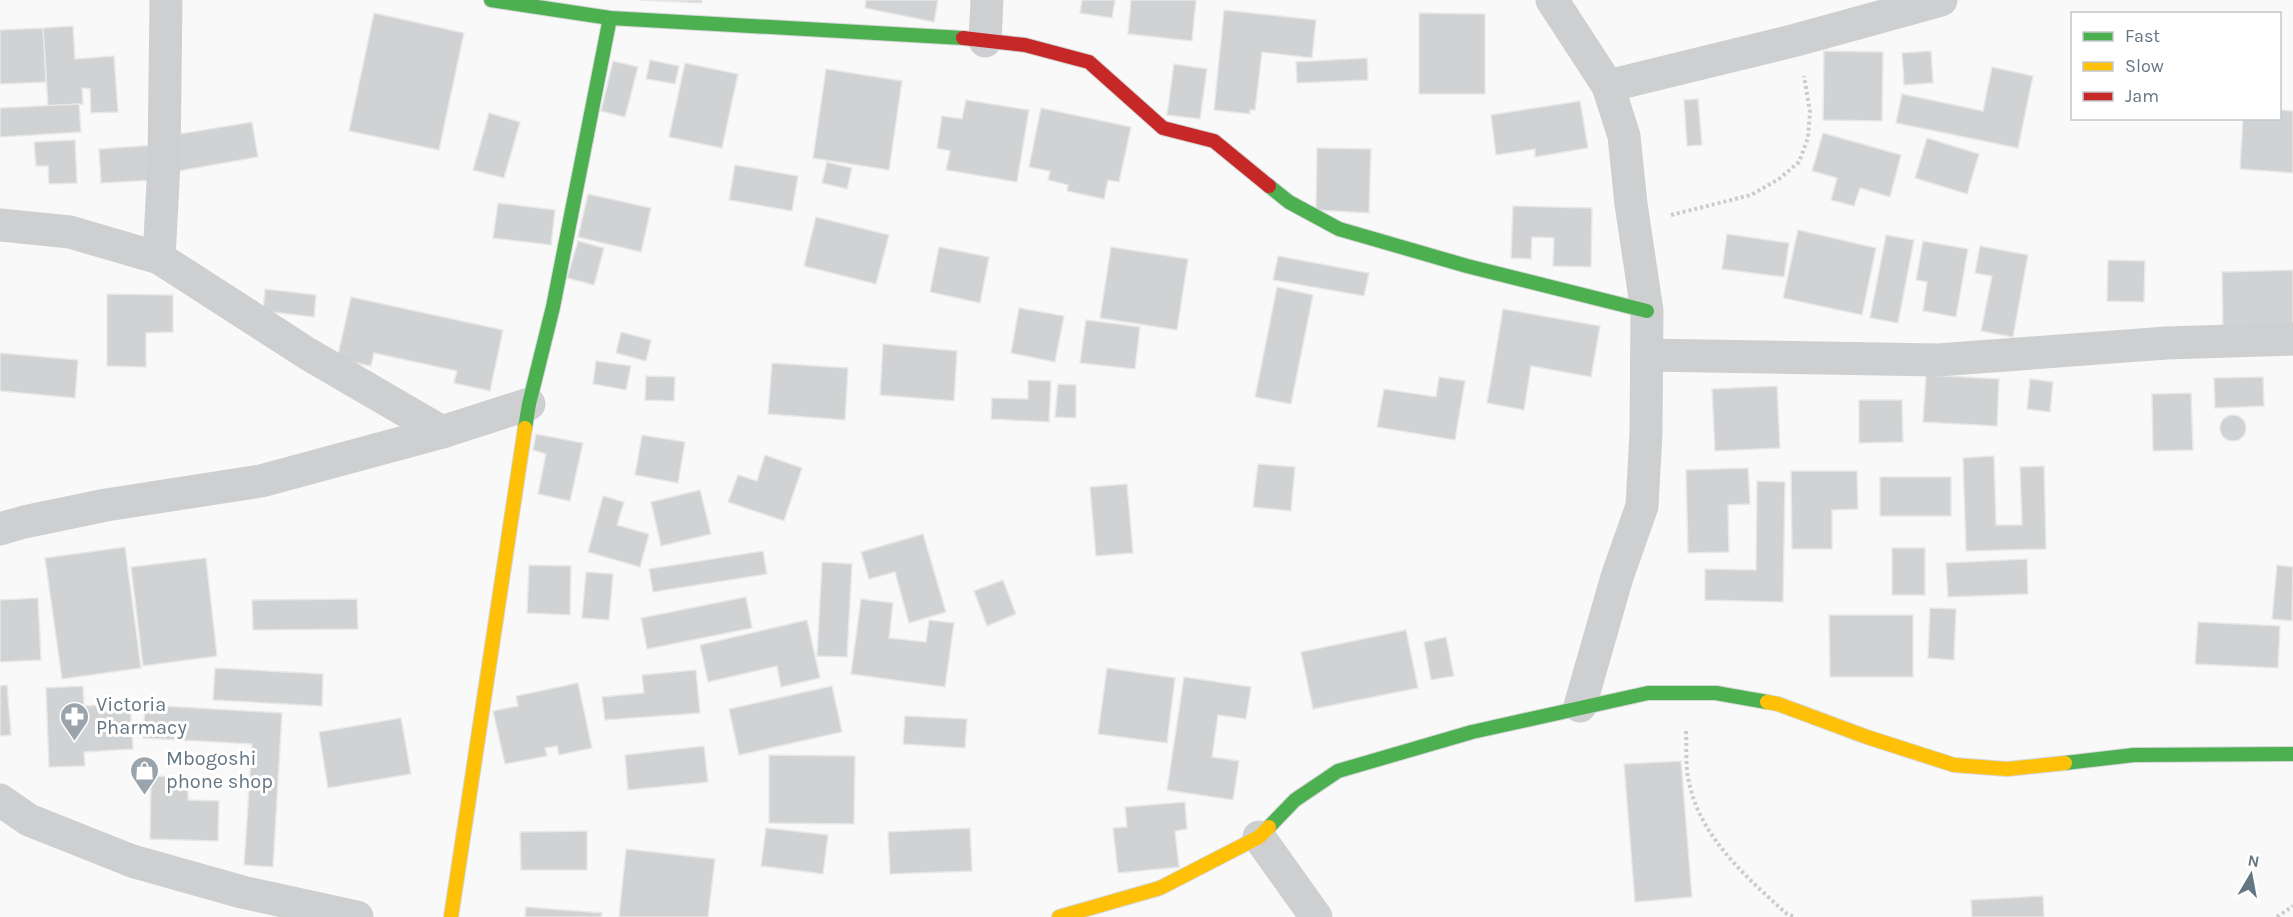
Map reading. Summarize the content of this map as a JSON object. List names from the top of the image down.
{
  "places": {
    "pharmacy": ["Victoria Pharmacy"],
    "shop": ["Mbogoshi phone shop"]
  },
  "legend": ["Fast", "Slow", "Jam"],
  "north": "top"
}
